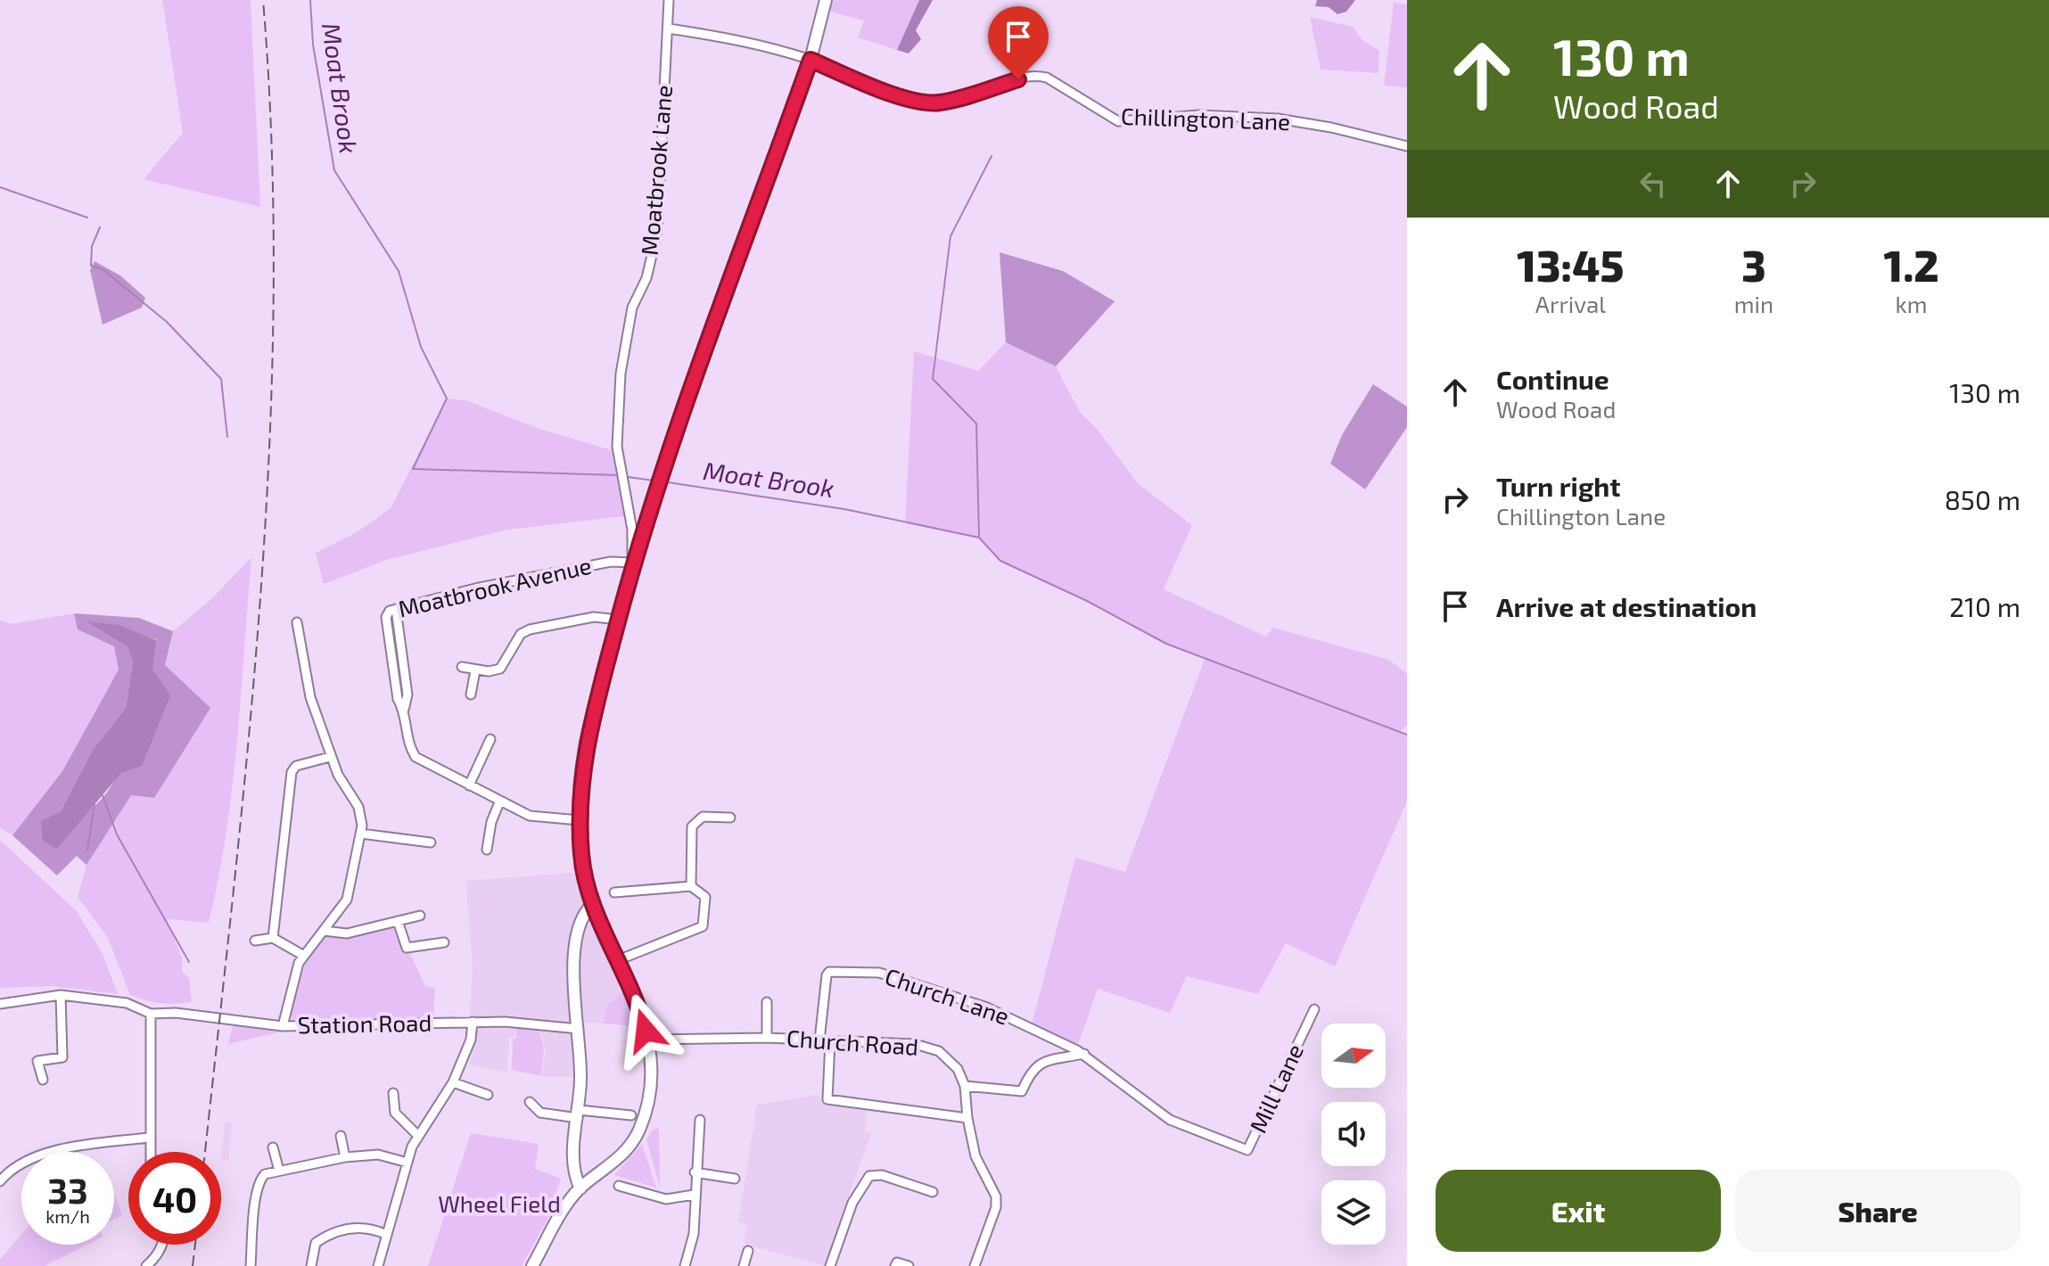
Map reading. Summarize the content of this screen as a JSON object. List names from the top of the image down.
{
  "streets": {
    "street": [
      "Chillington Lane",
      "Moatbrook Lane",
      "Moatbrook Avenue",
      "Church Lane",
      "Station Road",
      "Church Road",
      "Mill Lane"
    ]
  },
  "crossings": [
    ["Chillington Lane", "Moatbrook Lane"],
    ["Moatbrook Lane", "Moatbrook Avenue"],
    ["Church Lane", "Church Road"],
    ["Church Lane", "Mill Lane"]
  ],
  "water": ["Moat Brook"],
  "parks": ["Wheel Field"],
  "north": "right",
  "page": {
    "turn": ["130 m", "Wood Road"],
    "eta": [
      "13:45",
      "Arrival",
      "3",
      "min",
      "1.2",
      "km"
    ],
    "list": [
      {
        "name": "Continue",
        "note": "Wood Road",
        "value": "130 m"
      },
      {
        "name": "Turn right",
        "note": "Chillington Lane",
        "value": "850 m"
      },
      {
        "name": "Arrive at destination",
        "value": "210 m"
      }
    ],
    "speed": "33 km/h",
    "limit": "40",
    "buttons": ["Exit", "Share"]
  }
}
